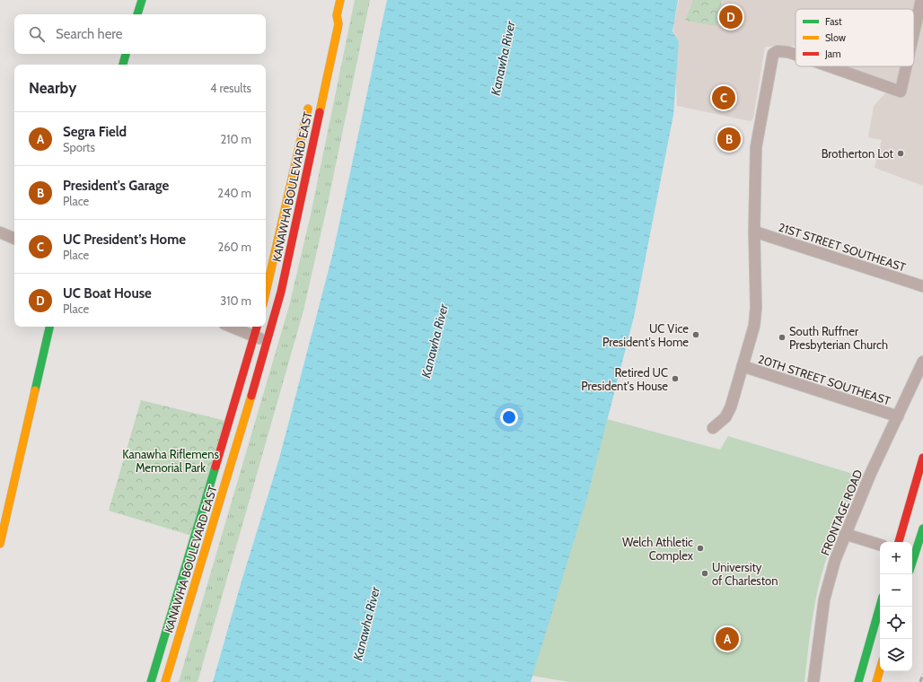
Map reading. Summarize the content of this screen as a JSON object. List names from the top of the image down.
{
  "streets": {
    "main road": ["KANAWHA BOULEVARD EAST"],
    "street": ["21ST STREET SOUTHEAST", "20TH STREET SOUTHEAST", "FRONTAGE ROAD"]
  },
  "crossings": [
    ["20TH STREET SOUTHEAST", "FRONTAGE ROAD"]
  ],
  "water": ["Kanawha River"],
  "parks": ["Kanawha Riflemens Memorial Park"],
  "places": [
    "Brotherton Lot",
    "UC Vice President's Home",
    "South Ruffner Presbyterian Church",
    "Retired UC President's House",
    "Welch Athletic Complex",
    "University of Charleston"
  ],
  "legend": ["Fast", "Slow", "Jam"],
  "page": {
    "pins": [
      "D",
      "C",
      "B",
      "A"
    ],
    "search": "Search here",
    "heading": ["Nearby", "4 results"],
    "list": [
      {
        "mark": "A",
        "name": "Segra Field",
        "note": "Sports",
        "value": "210 m"
      },
      {
        "mark": "B",
        "name": "President's Garage",
        "note": "Place",
        "value": "240 m"
      },
      {
        "mark": "C",
        "name": "UC President’s Home",
        "note": "Place",
        "value": "260 m"
      },
      {
        "mark": "D",
        "name": "UC Boat House",
        "note": "Place",
        "value": "310 m"
      }
    ],
    "map_buttons": ["+", "−"]
  }
}
